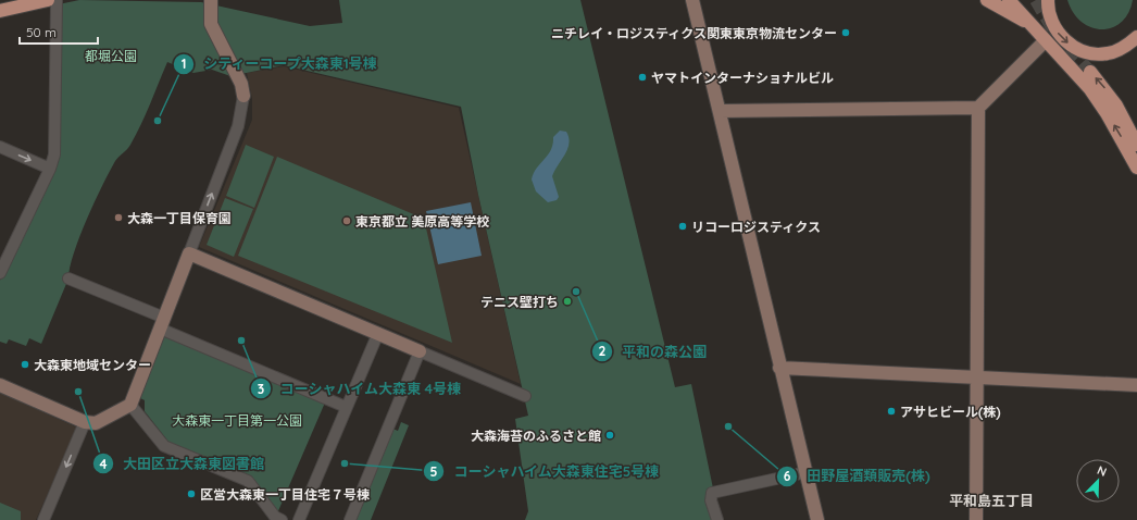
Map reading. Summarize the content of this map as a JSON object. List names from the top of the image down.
{
  "districts": ["平和島五丁目"],
  "parks": ["都堀公園", "大森東一丁目第一公園"],
  "places": [
    "ニチレイ・ロジスティクス関東東京物流センター",
    "ヤマトインターナショナルビル",
    "シティーコープ大森東1号棟",
    "大森一丁目保育園",
    "東京都立 美原高等学校",
    "リコーロジスティクス",
    "平和の森公園",
    "テニス壁打ち",
    "コーシャハイム大森東 4号棟",
    "大森東地域センター",
    "大田区立大森東図書館",
    "アサヒビール(株)",
    "田野屋酒類販売(株)",
    "大森海苔のふるさと館",
    "コーシャハイム大森東住宅5号棟",
    "区営大森東一丁目住宅７号棟"
  ],
  "scale_bar": "50 m",
  "north": "top right"
}
